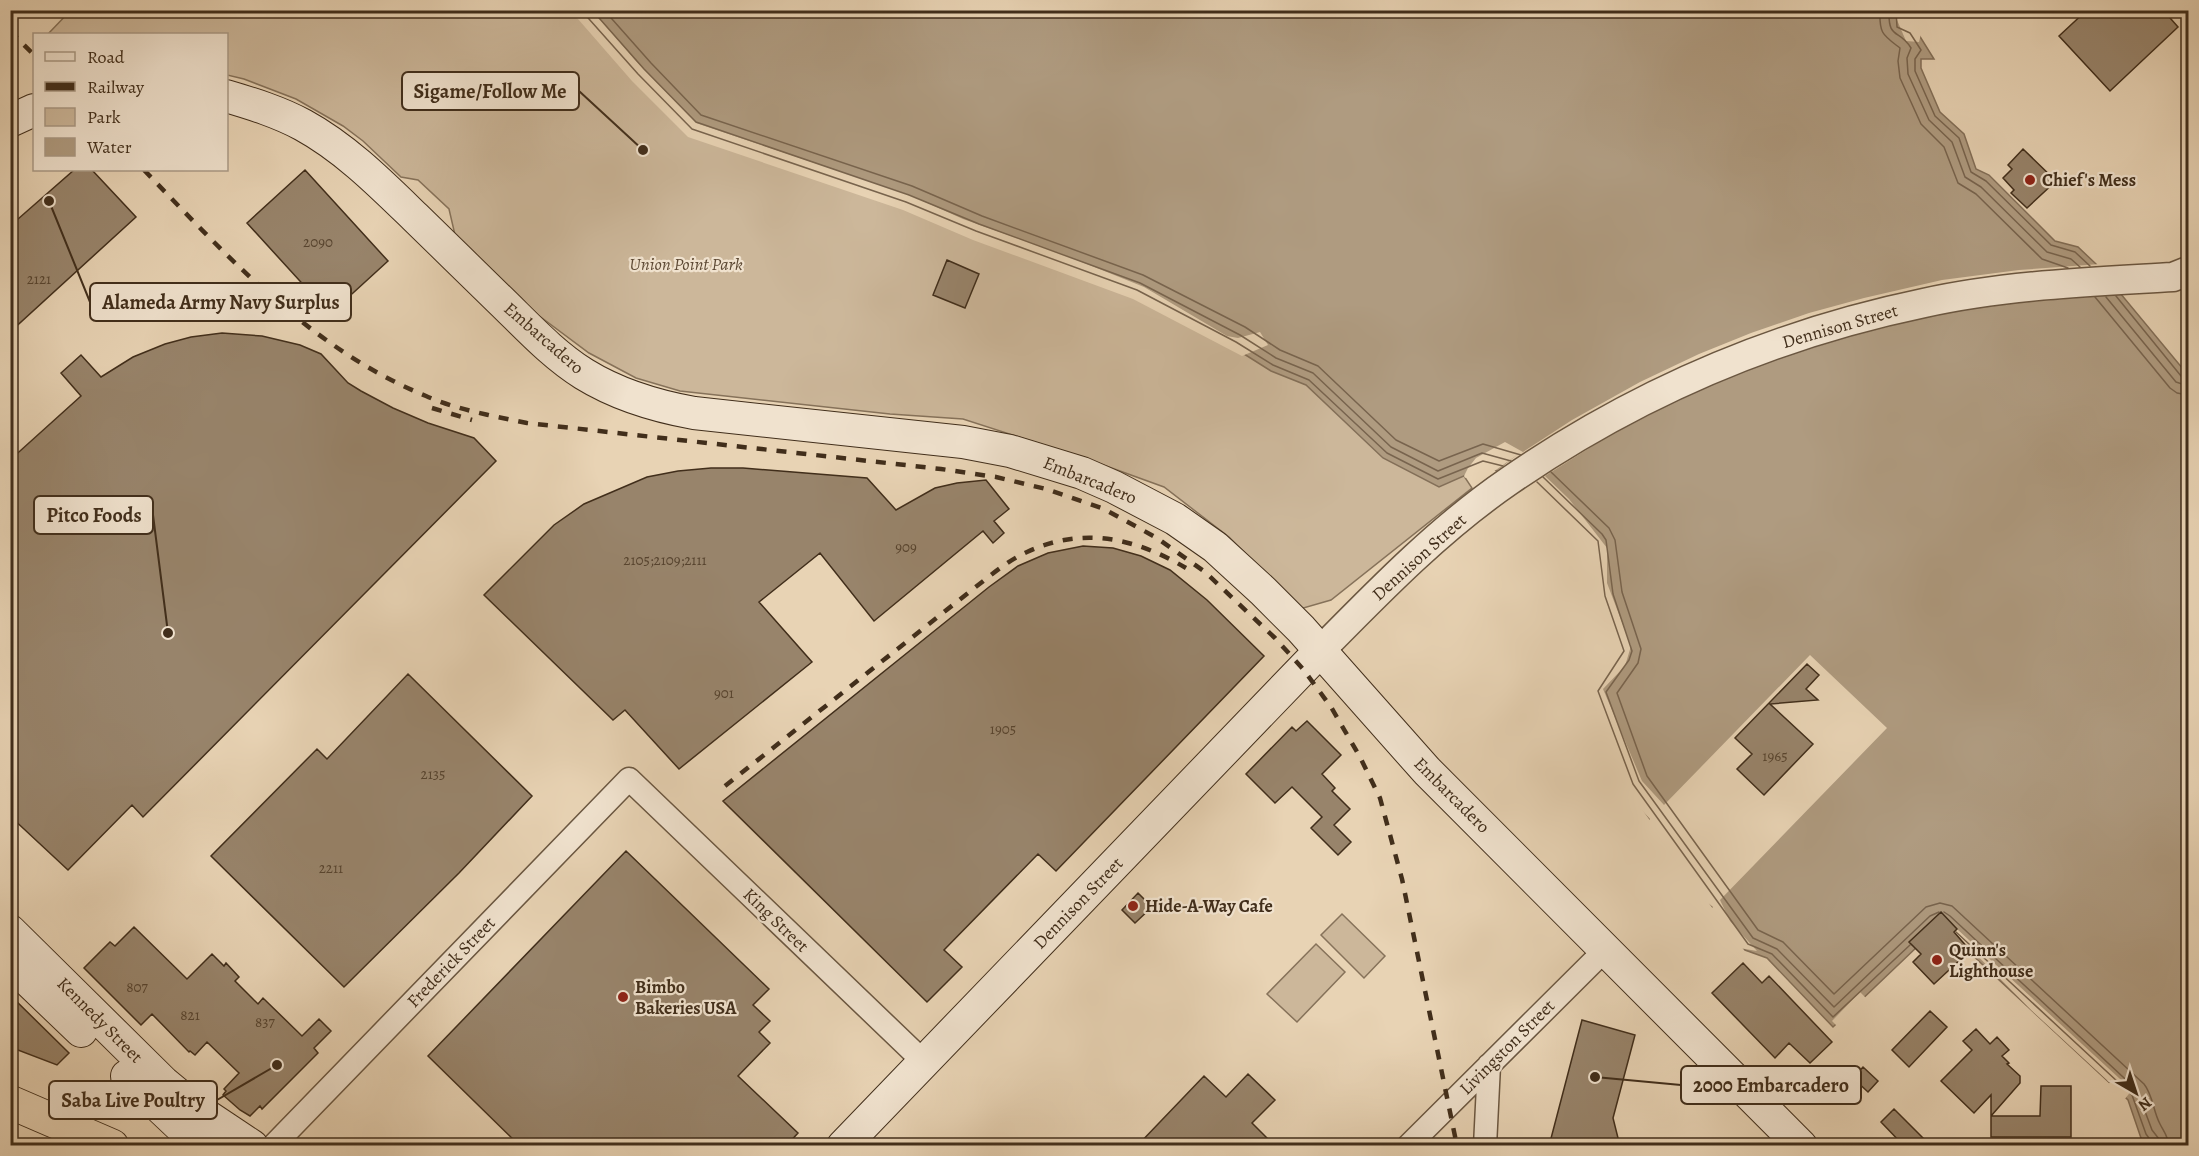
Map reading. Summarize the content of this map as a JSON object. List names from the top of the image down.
{
  "streets": {
    "main road": ["Dennison Street", "Embarcadero", "Kennedy Street"],
    "street": ["King Street", "Frederick Street", "Livingston Street"]
  },
  "crossings": [
    ["Dennison Street", "Embarcadero"],
    ["Dennison Street", "King Street"],
    ["Embarcadero", "Livingston Street"],
    ["King Street", "Frederick Street"]
  ],
  "parks": ["Union Point Park"],
  "places": [
    "Sigame/Follow Me",
    "Chief's Mess",
    "Alameda Army Navy Surplus",
    "Pitco Foods",
    "Hide-A-Way Cafe",
    "Quinn's Lighthouse",
    "Bimbo Bakeries USA",
    "Saba Live Poultry",
    "2000 Embarcadero"
  ],
  "house_numbers": [
    "2090",
    "2121",
    "909",
    "2105;2109;2111",
    "901",
    "1905",
    "1965",
    "2135",
    "2211",
    "807",
    "821",
    "837"
  ],
  "legend": [
    "Road",
    "Railway",
    "Park",
    "Water"
  ],
  "north": "bottom right"
}
